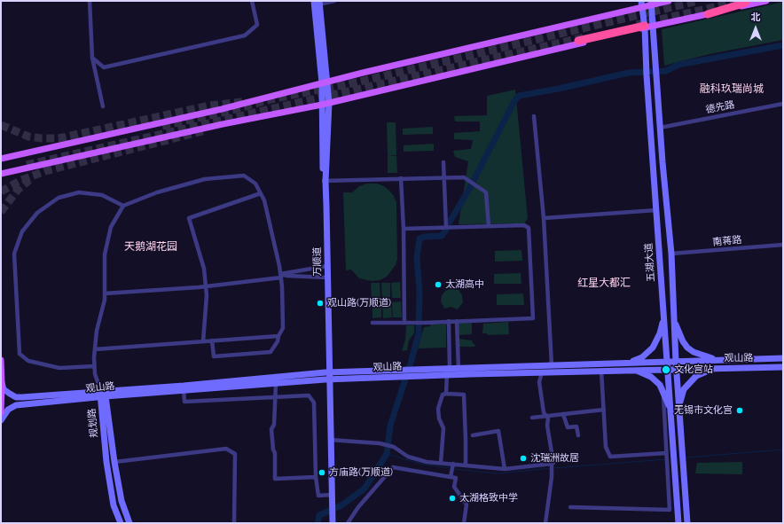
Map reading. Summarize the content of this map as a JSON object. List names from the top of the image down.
{
  "streets": {
    "main road": [
      "万顺道",
      "五湖大道",
      "观山路",
      "规划路"
    ],
    "street": ["德先路", "南蒋路"]
  },
  "crossings": [
    ["万顺道", "观山路"],
    ["五湖大道", "观山路"],
    ["观山路", "规划路"]
  ],
  "districts": ["融科玖瑞尚城", "天鹅湖花园", "红星大都汇"],
  "places": [
    "太湖高中",
    "观山路(万顺道)",
    "文化宫站",
    "无锡市文化宫",
    "沈瑞洲故居",
    "方庙路(万顺道)",
    "太湖格致中学"
  ],
  "north": "top"
}
